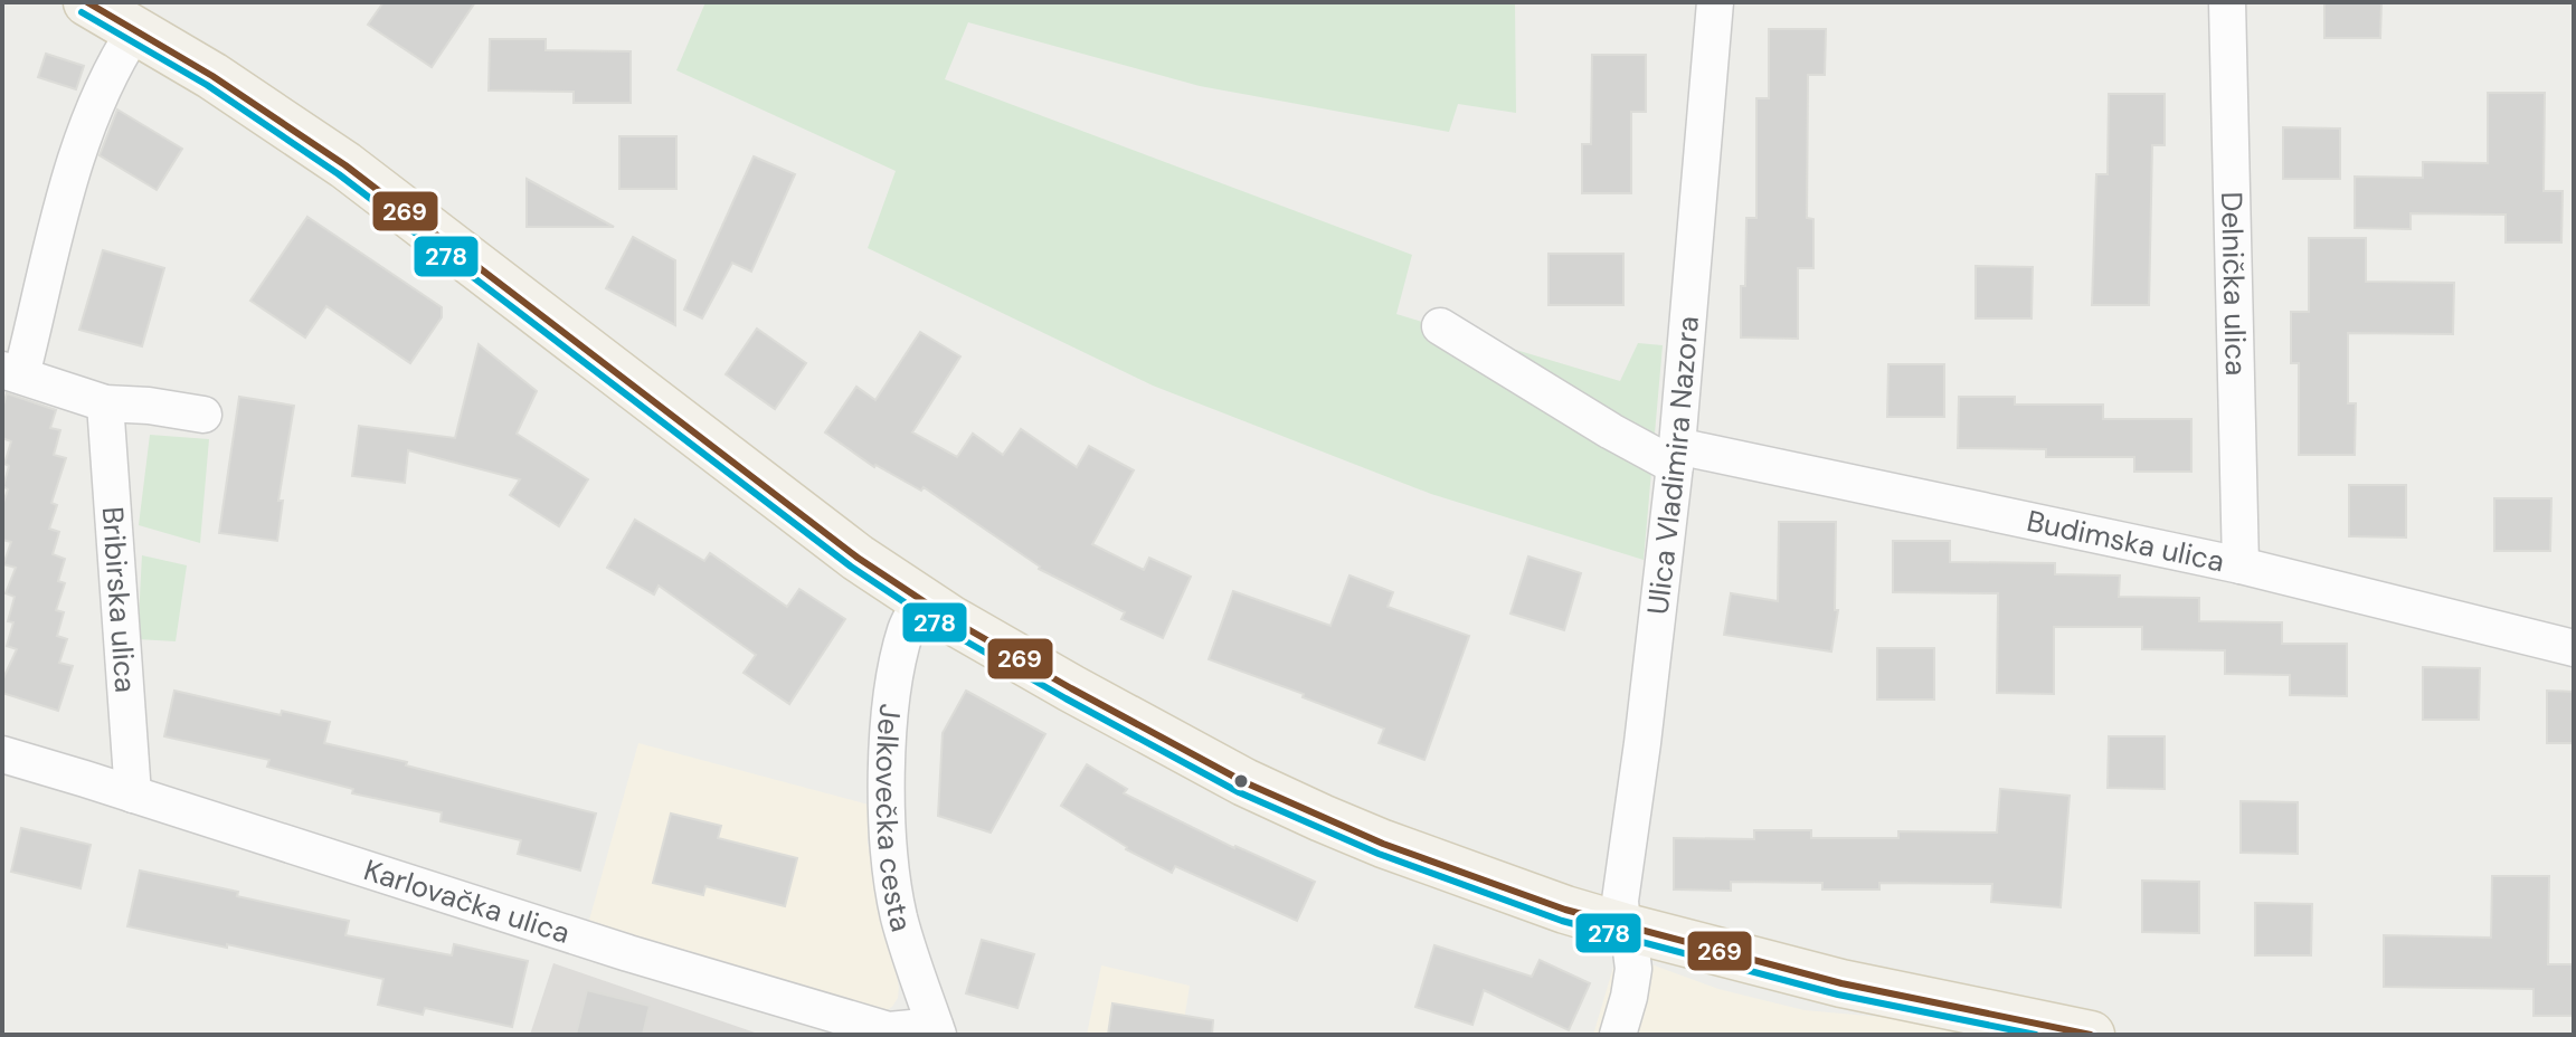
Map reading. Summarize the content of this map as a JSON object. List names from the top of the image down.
{
  "streets": {
    "street": [
      "Delnička ulica",
      "Ulica Vladimira Nazora",
      "Budimska ulica",
      "Bribirska ulica",
      "Jelkovečka cesta",
      "Karlovačka ulica"
    ]
  },
  "crossings": [
    ["Delnička ulica", "Budimska ulica"],
    ["Ulica Vladimira Nazora", "Budimska ulica"],
    ["Bribirska ulica", "Karlovačka ulica"],
    ["Jelkovečka cesta", "Karlovačka ulica"]
  ],
  "lines": ["transit line 269", "transit line 278"]
}
